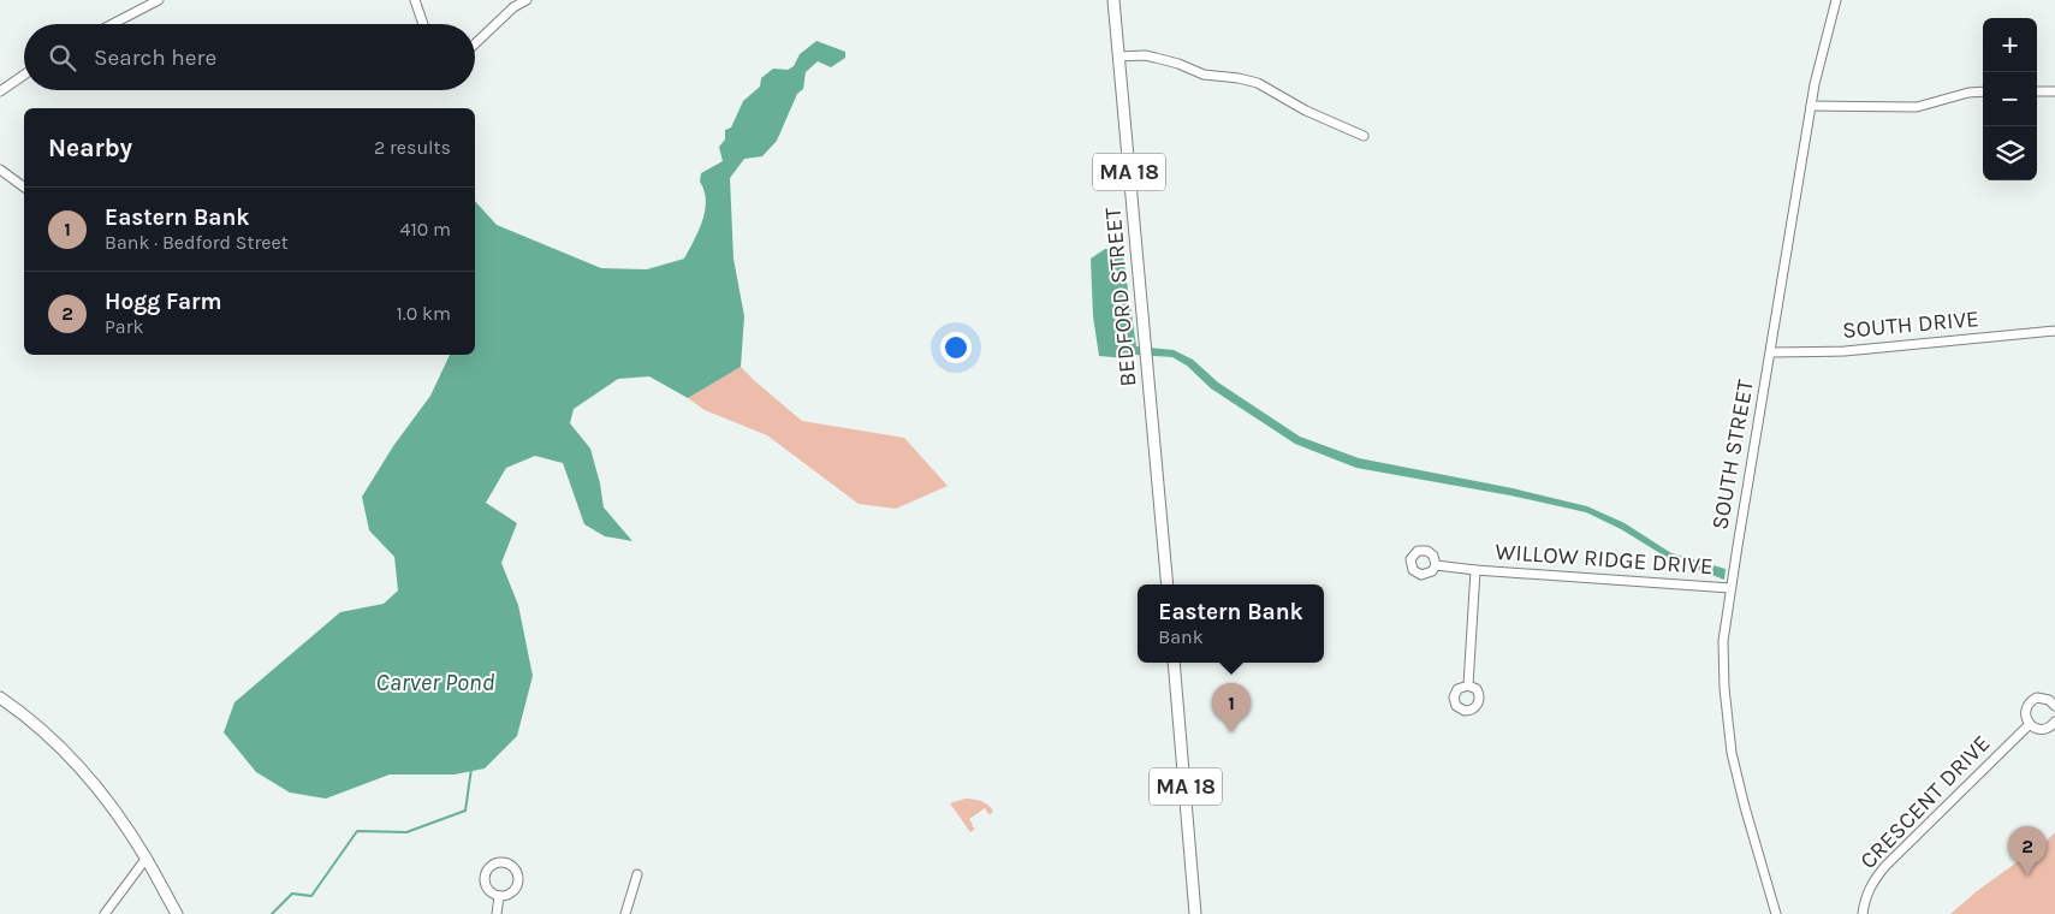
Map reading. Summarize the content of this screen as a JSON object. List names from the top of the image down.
{
  "streets": {
    "main road": ["MA 18", "BEDFORD STREET"],
    "street": [
      "SOUTH DRIVE",
      "SOUTH STREET",
      "WILLOW RIDGE DRIVE",
      "CRESCENT DRIVE"
    ]
  },
  "crossings": [
    ["SOUTH DRIVE", "SOUTH STREET"],
    ["SOUTH STREET", "WILLOW RIDGE DRIVE"]
  ],
  "water": ["Carver Pond"],
  "page": {
    "map_buttons": ["+", "−"],
    "search": "Search here",
    "heading": ["Nearby", "2 results"],
    "list": [
      {
        "mark": "1",
        "name": "Eastern Bank",
        "note": "Bank · Bedford Street",
        "value": "410 m"
      },
      {
        "mark": "2",
        "name": "Hogg Farm",
        "note": "Park",
        "value": "1.0 km"
      }
    ],
    "popup": ["Eastern Bank", "Bank"],
    "pins": ["1", "2"]
  }
}
